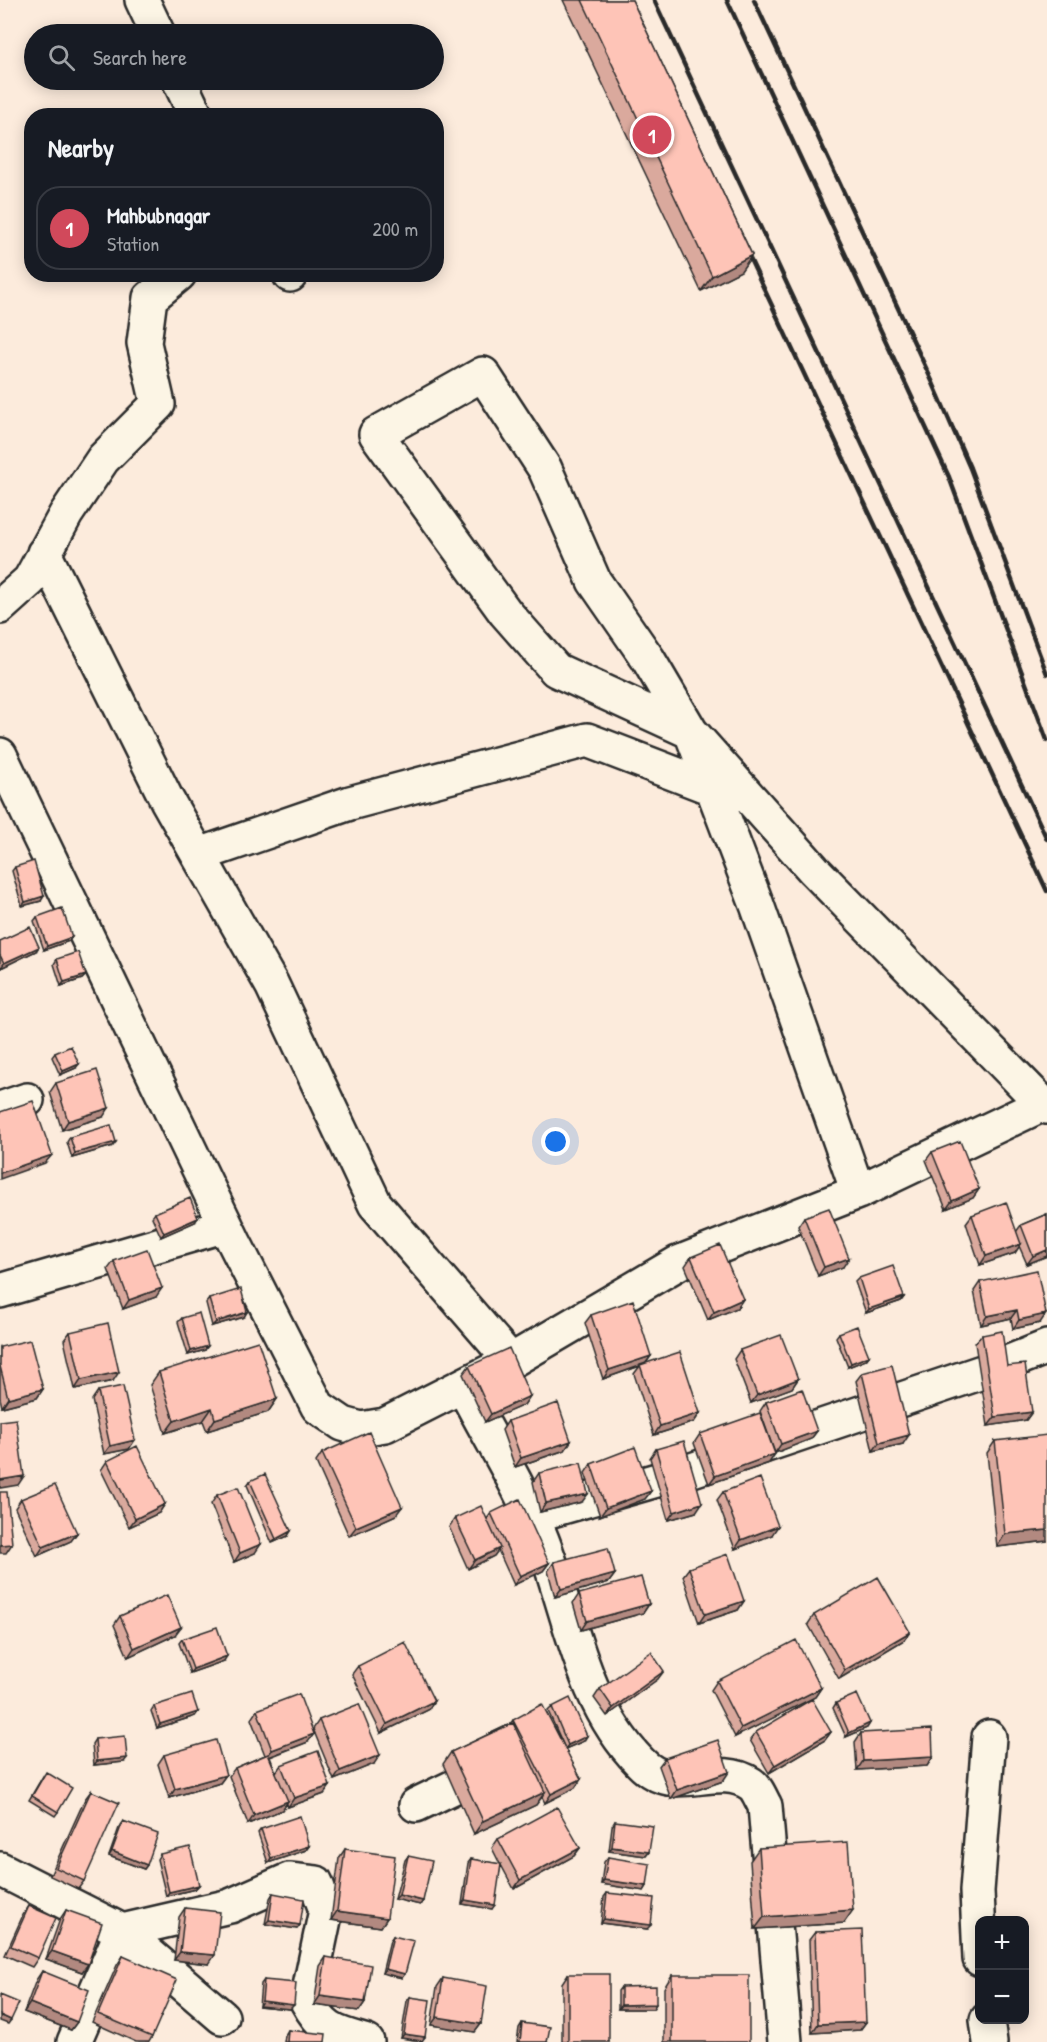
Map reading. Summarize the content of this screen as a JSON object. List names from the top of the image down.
{
  "page": {
    "search": "Search here",
    "heading": "Nearby",
    "pins": "1",
    "list": [
      {
        "mark": "1",
        "name": "Mahbubnagar",
        "note": "Station",
        "value": "200 m"
      }
    ],
    "map_buttons": ["+", "−"]
  }
}
